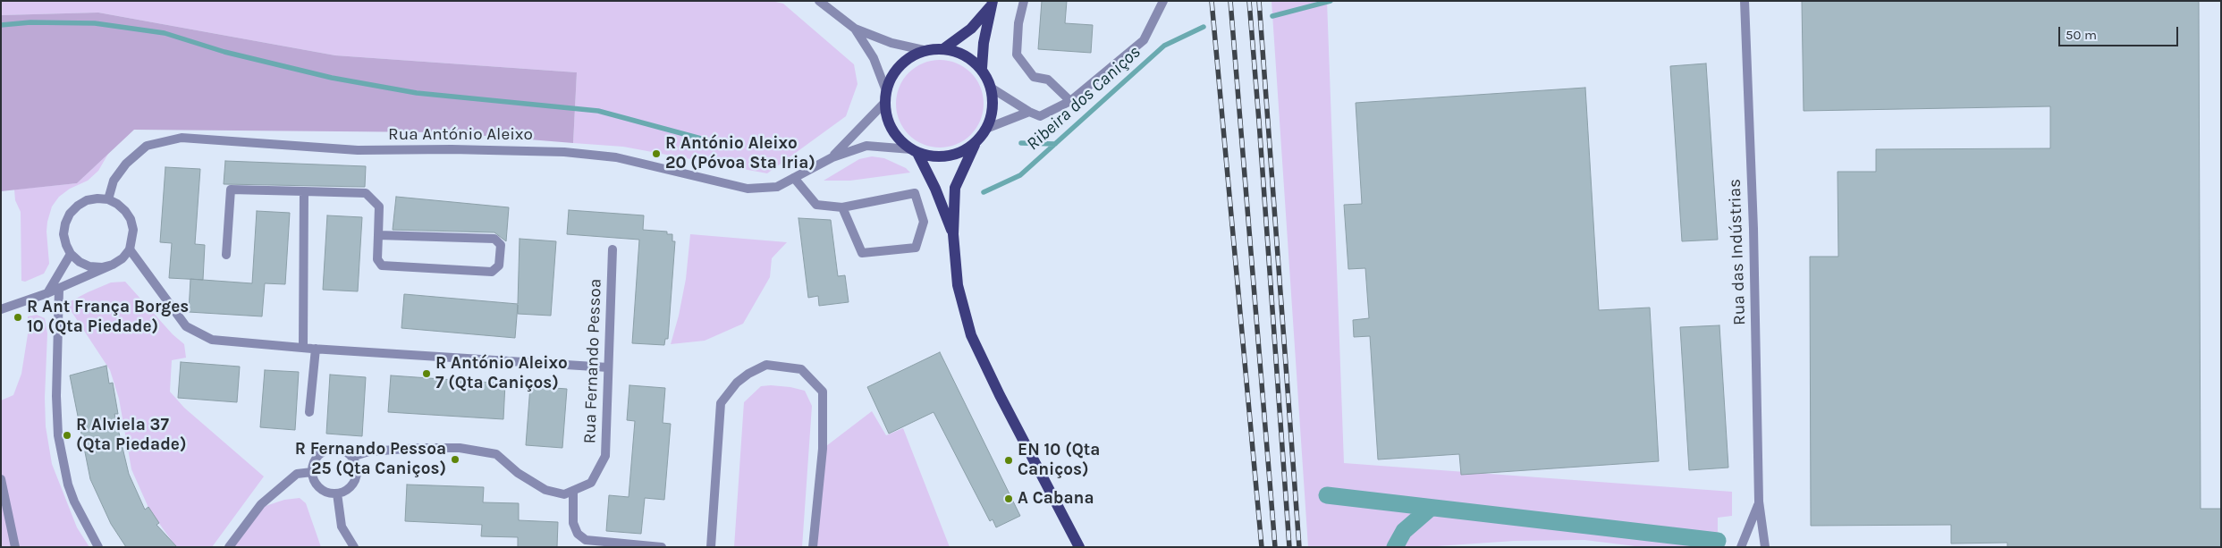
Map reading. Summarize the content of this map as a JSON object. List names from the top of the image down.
{
  "streets": {
    "street": ["Rua António Aleixo", "Rua das Indústrias", "Rua Fernando Pessoa"]
  },
  "water": ["Ribeira dos Caniços"],
  "places": [
    "R António Aleixo 20 (Póvoa Sta Iria)",
    "R Ant França Borges 10 (Qta Piedade)",
    "R António Aleixo 7 (Qta Caniços)",
    "R Alviela 37 (Qta Piedade)",
    "R Fernando Pessoa 25 (Qta Caniços)",
    "EN 10 (Qta Caniços)",
    "A Cabana"
  ],
  "scale_bar": "50 m"
}
